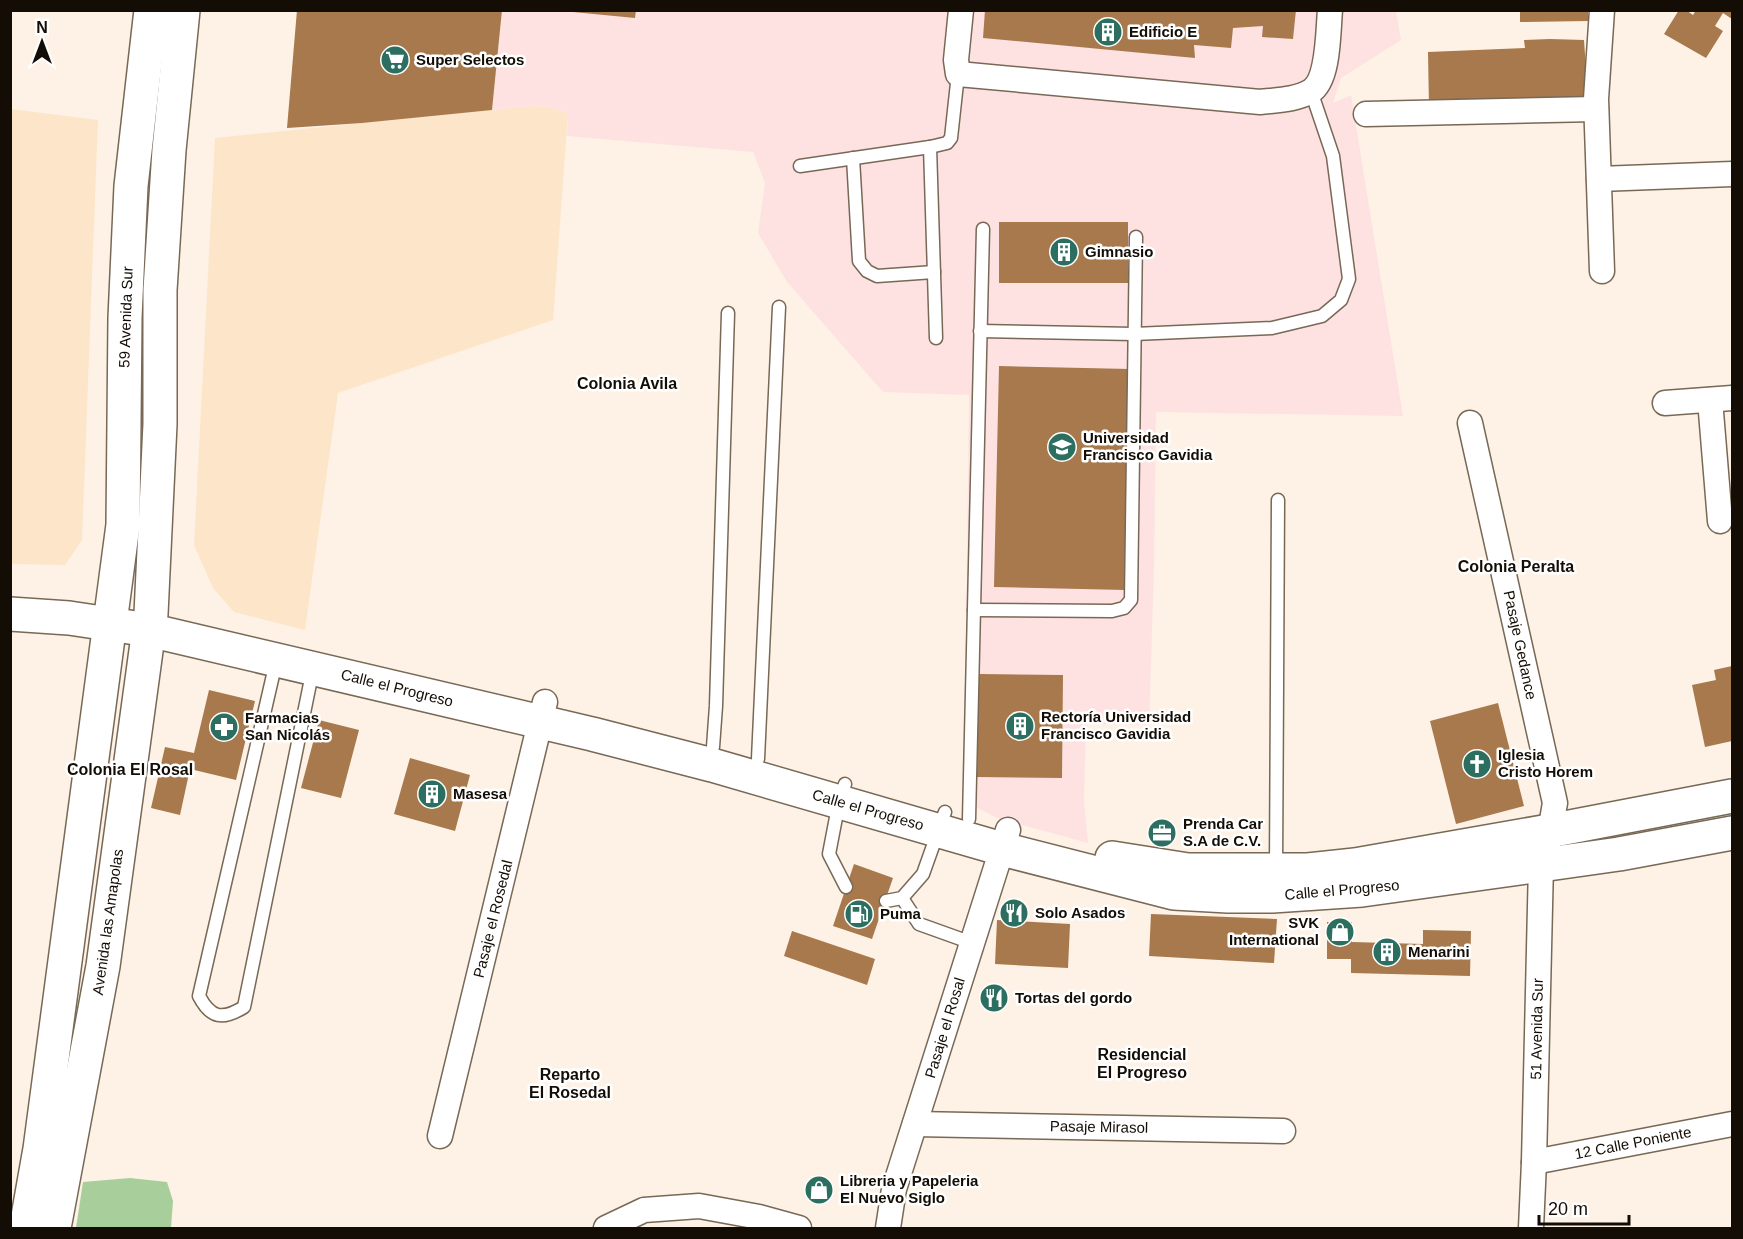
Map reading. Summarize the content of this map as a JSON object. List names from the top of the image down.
{
  "streets": {
    "street": [
      "59 Avenida Sur",
      "Pasaje Gedance",
      "Calle el Progreso",
      "Pasaje el Rosedal",
      "Avenida las Amapolas",
      "Pasaje el Rosal",
      "51 Avenida Sur",
      "Pasaje Mirasol",
      "12 Calle Poniente"
    ]
  },
  "crossings": [
    ["59 Avenida Sur", "Calle el Progreso"],
    ["59 Avenida Sur", "Avenida las Amapolas"],
    ["Pasaje Gedance", "Calle el Progreso"],
    ["Pasaje Gedance", "51 Avenida Sur"],
    ["Calle el Progreso", "Pasaje el Rosedal"],
    ["Calle el Progreso", "Avenida las Amapolas"],
    ["Calle el Progreso", "Pasaje el Rosal"],
    ["Calle el Progreso", "51 Avenida Sur"],
    ["Pasaje el Rosal", "Pasaje Mirasol"],
    ["51 Avenida Sur", "12 Calle Poniente"]
  ],
  "districts": [
    "Colonia Avila",
    "Colonia Peralta",
    "Colonia El Rosal",
    "Residencial El Progreso",
    "Reparto El Rosedal"
  ],
  "places": {
    "building": [
      "Edificio E",
      "Gimnasio",
      "Rectoría Universidad Francisco Gavidia",
      "Masesa",
      "Menarini"
    ],
    "supermarket": ["Super Selectos"],
    "school or university": ["Universidad Francisco Gavidia"],
    "pharmacy": ["Farmacias San Nicolás"],
    "church": ["Iglesia Cristo Horem"],
    "office": ["Prenda Car S.A de C.V."],
    "restaurant": ["Solo Asados", "Tortas del gordo"],
    "fuel station": ["Puma"],
    "shop": ["SVK International", "Libreria y Papeleria El Nuevo Siglo"]
  },
  "scale_bar": "20 m",
  "north": "top"
}
